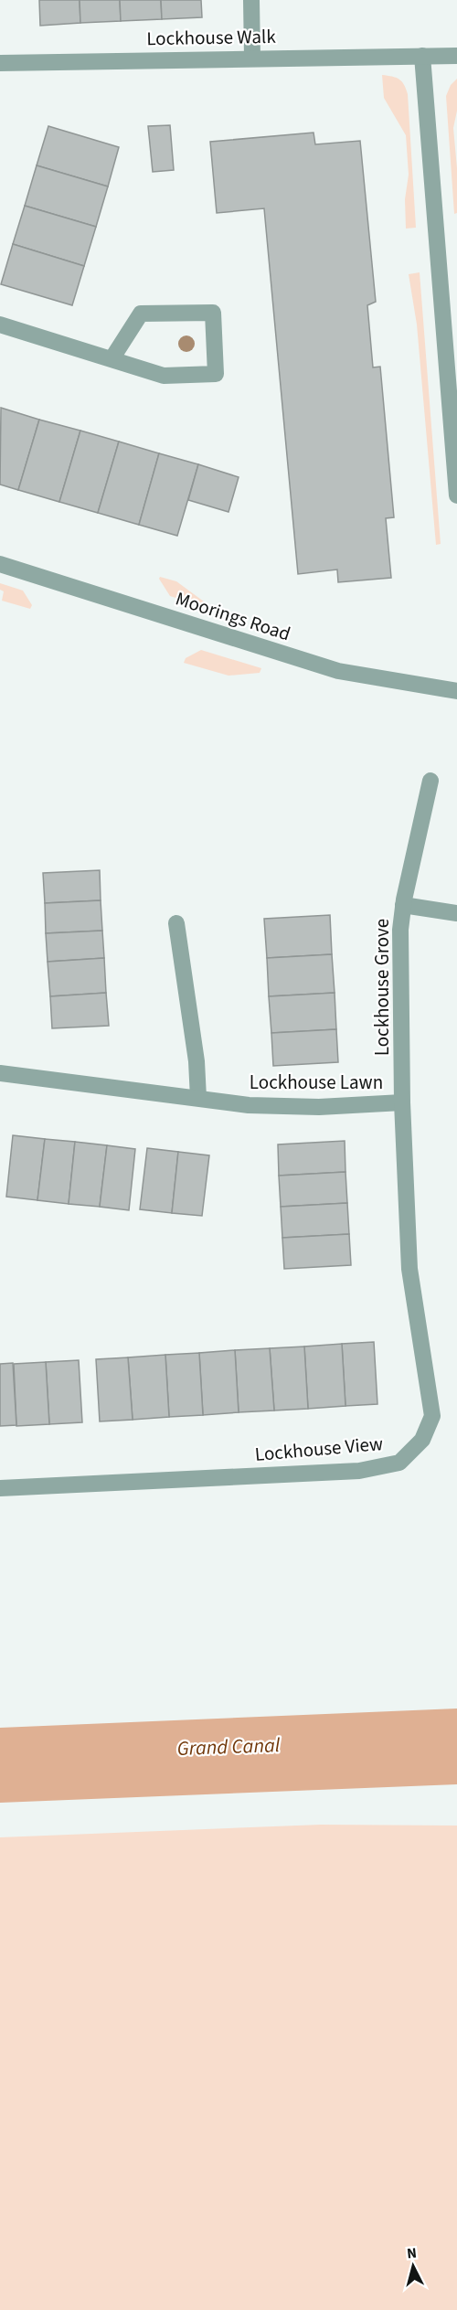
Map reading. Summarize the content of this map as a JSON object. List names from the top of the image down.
{
  "streets": {
    "street": [
      "Lockhouse Walk",
      "Moorings Road",
      "Lockhouse Grove",
      "Lockhouse Lawn",
      "Lockhouse View"
    ]
  },
  "crossings": [
    ["Lockhouse Grove", "Lockhouse Lawn"],
    ["Lockhouse Grove", "Lockhouse View"],
    ["Lockhouse Lawn", "Lockhouse View"]
  ],
  "water": ["Grand Canal"],
  "north": "top"
}
